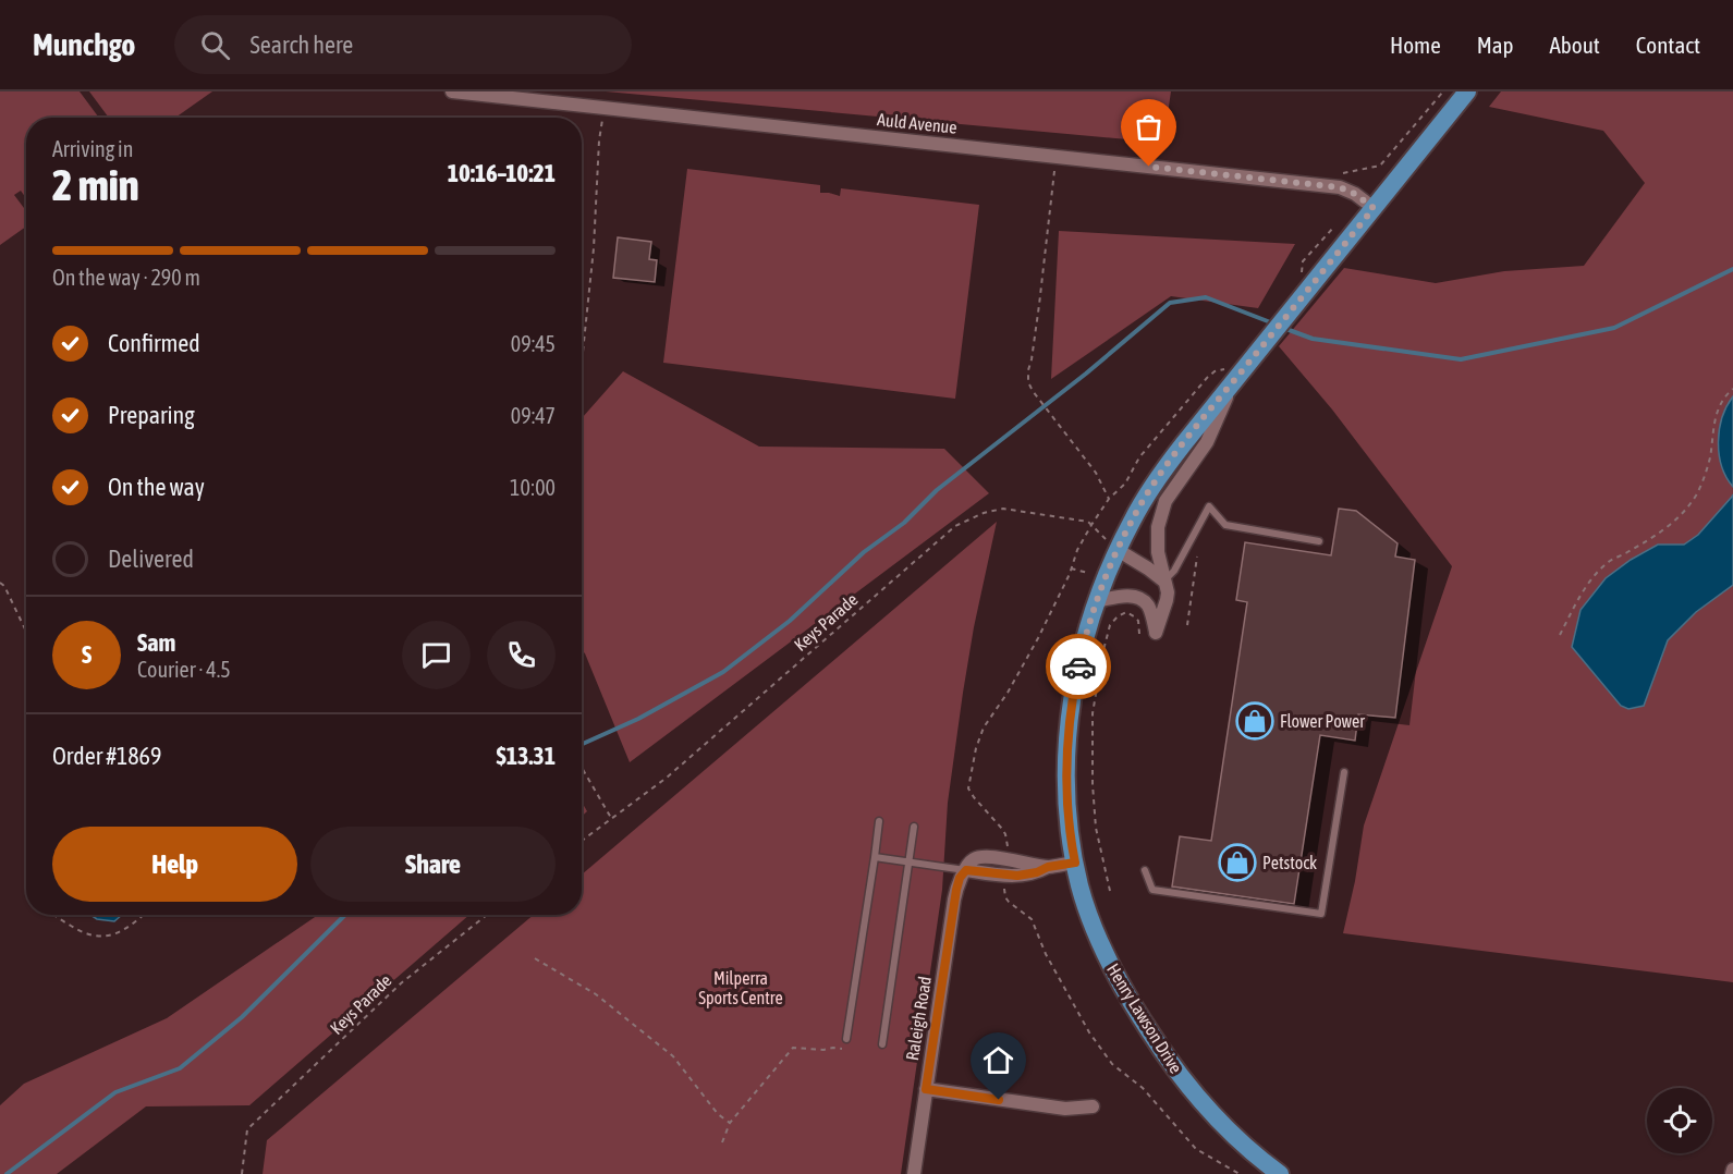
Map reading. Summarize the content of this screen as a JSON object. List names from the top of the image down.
{
  "streets": {
    "main road": ["Henry Lawson Drive"],
    "street": ["Auld Avenue", "Raleigh Road"],
    "path": ["Keys Parade"]
  },
  "crossings": [
    ["Auld Avenue", "Henry Lawson Drive"]
  ],
  "parks": ["Milperra Sports Centre"],
  "places": {
    "shop": ["Flower Power", "Petstock"]
  },
  "page": {
    "header": "Munchgo",
    "search": "Search here",
    "nav": [
      "Home",
      "Map",
      "About",
      "Contact"
    ],
    "heading": ["2 min", "Arriving in", "10:16–10:21"],
    "panel": [
      "Sam",
      "Courier · 4.5",
      "Order #1869",
      "$13.31"
    ],
    "bar": "On the way · 290 m",
    "list": [
      ["Confirmed", "09:45"],
      ["Preparing", "09:47"],
      ["On the way", "10:00"],
      "Delivered"
    ],
    "round": "S",
    "buttons": ["Help", "Share"]
  }
}
